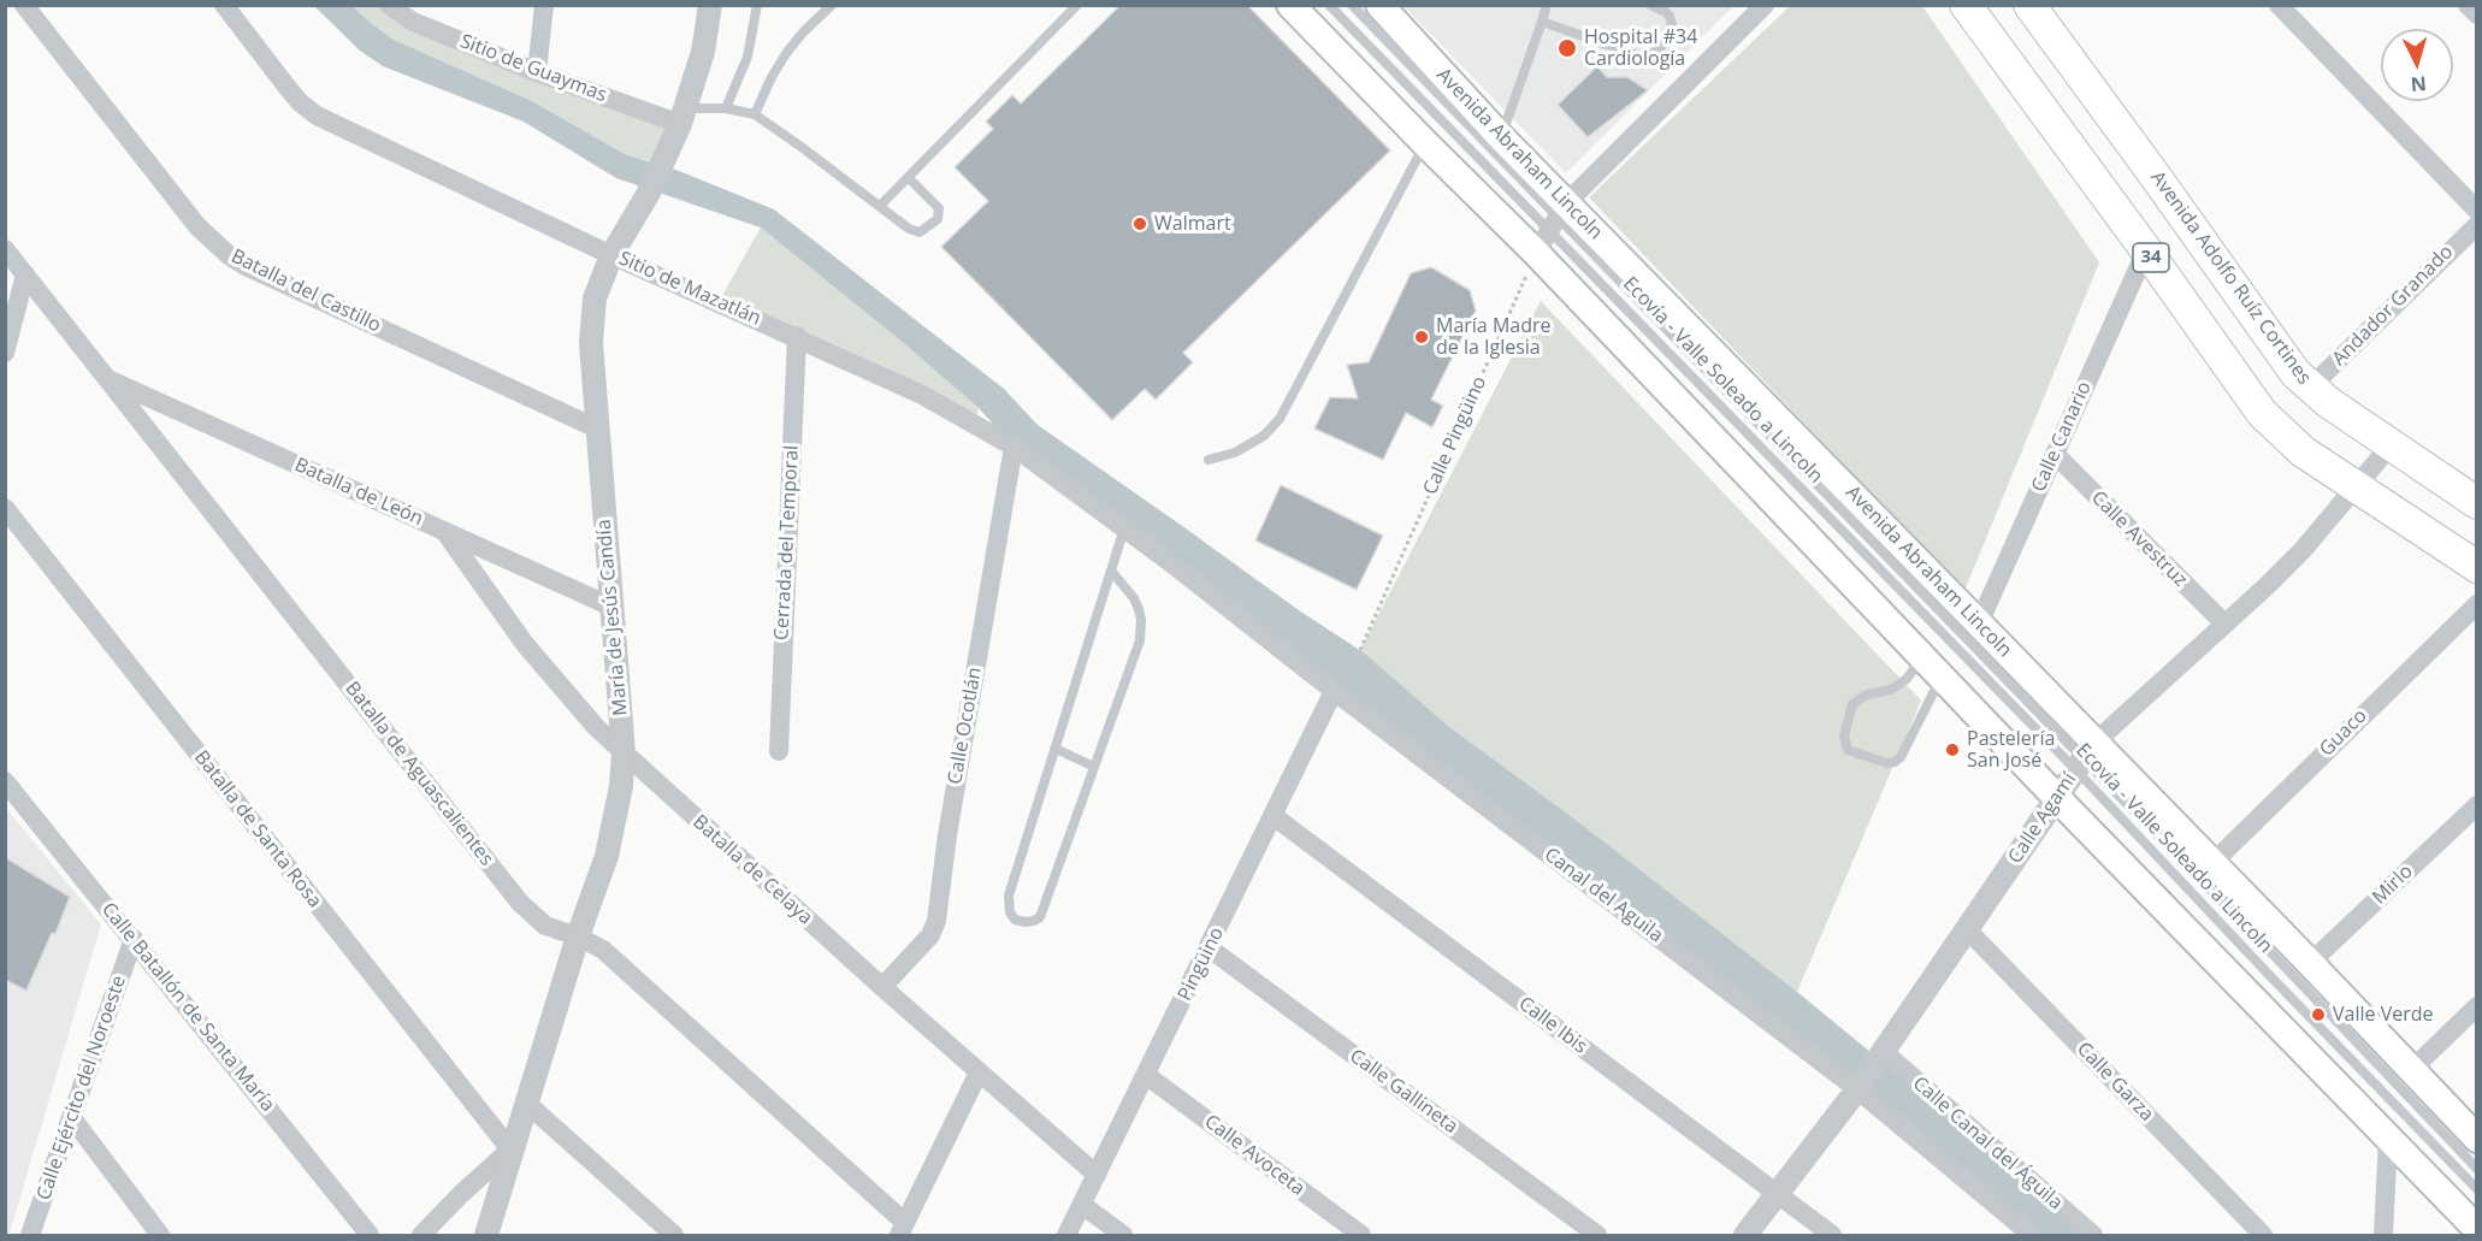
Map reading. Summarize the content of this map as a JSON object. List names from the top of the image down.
{
  "streets": {
    "main road": ["Avenida Abraham Lincoln", "34", "Avenida Adolfo Ruíz Cortines"],
    "street": [
      "Sitio de Guaymas",
      "Sitio de Mazatlán",
      "Batalla del Castillo",
      "Andador Granado",
      "Calle Canario",
      "Batalla de León",
      "Calle Avestruz",
      "Cerrada del Temporal",
      "María de Jesús Candía",
      "Calle Ocotlán",
      "Guaco",
      "Batalla de Aguascalientes",
      "Calle Agamí",
      "Batalla de Santa Rosa",
      "Batalla de Celaya",
      "Mirlo",
      "Canal del Aguila",
      "Pingüino",
      "Calle Batallón de Santa María",
      "Calle Ibis",
      "Calle Garza",
      "Calle Ejército del Noroeste",
      "Calle Gallineta",
      "Calle Canal del Águila",
      "Calle Avoceta"
    ],
    "lane": ["Ecovía - Valle Soleado a Lincoln"],
    "path": ["Calle Pingüino"]
  },
  "crossings": [
    ["Sitio de Guaymas", "María de Jesús Candía"],
    ["Avenida Abraham Lincoln", "Ecovía - Valle Soleado a Lincoln"],
    ["Avenida Abraham Lincoln", "Calle Canario"],
    ["Avenida Abraham Lincoln", "Guaco"],
    ["Avenida Abraham Lincoln", "Calle Agamí"],
    ["Avenida Abraham Lincoln", "Mirlo"],
    ["34", "Calle Canario"],
    ["34", "Calle Agamí"],
    ["Avenida Adolfo Ruíz Cortines", "Andador Granado"],
    ["Avenida Adolfo Ruíz Cortines", "Calle Agamí"],
    ["Sitio de Mazatlán", "Cerrada del Temporal"],
    ["Sitio de Mazatlán", "María de Jesús Candía"],
    ["Sitio de Mazatlán", "Calle Ocotlán"],
    ["Sitio de Mazatlán", "Canal del Aguila"],
    ["Batalla del Castillo", "María de Jesús Candía"],
    ["Ecovía - Valle Soleado a Lincoln", "Calle Agamí"],
    ["Calle Canario", "Calle Avestruz"],
    ["Batalla de León", "María de Jesús Candía"],
    ["Batalla de León", "Batalla de Aguascalientes"],
    ["Batalla de León", "Batalla de Celaya"],
    ["Calle Avestruz", "Calle Agamí"],
    ["María de Jesús Candía", "Batalla de Aguascalientes"],
    ["María de Jesús Candía", "Batalla de Santa Rosa"],
    ["María de Jesús Candía", "Batalla de Celaya"],
    ["Calle Ocotlán", "Batalla de Celaya"],
    ["Calle Agamí", "Canal del Aguila"],
    ["Calle Agamí", "Calle Ibis"],
    ["Calle Agamí", "Calle Garza"],
    ["Calle Agamí", "Calle Canal del Águila"],
    ["Batalla de Celaya", "Pingüino"],
    ["Canal del Aguila", "Pingüino"],
    ["Pingüino", "Calle Ibis"],
    ["Pingüino", "Calle Gallineta"],
    ["Pingüino", "Calle Avoceta"],
    ["Calle Batallón de Santa María", "Calle Ejército del Noroeste"]
  ],
  "places": [
    "Hospital #34 Cardiología",
    "Walmart",
    "María Madre de la Iglesia",
    "Pastelería San José",
    "Valle Verde"
  ],
  "north": "bottom"
}
